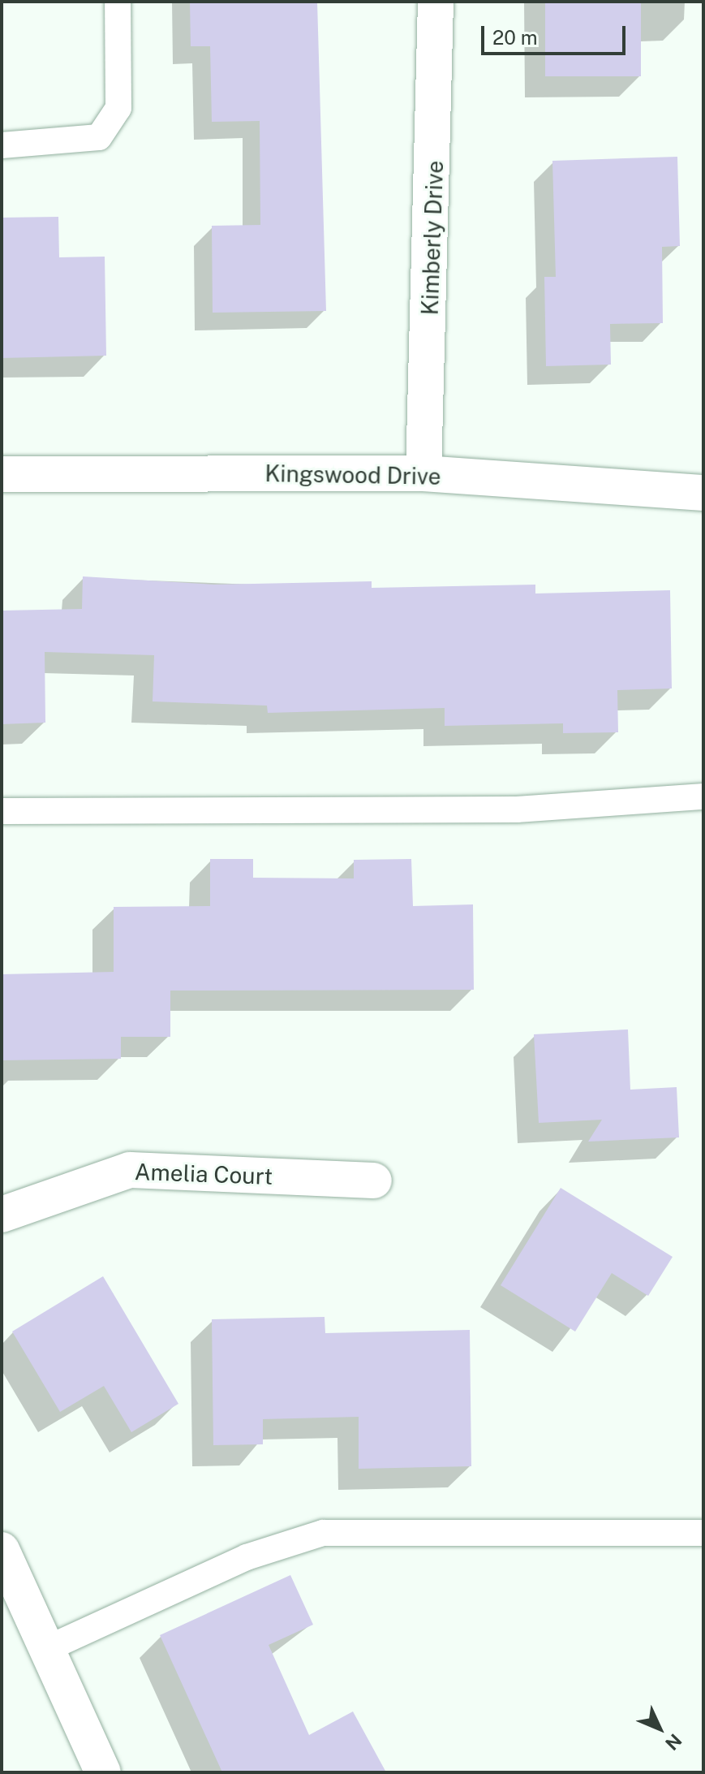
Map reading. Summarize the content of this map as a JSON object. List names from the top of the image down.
{
  "streets": {
    "street": ["Kimberly Drive", "Kingswood Drive", "Amelia Court"]
  },
  "crossings": [
    ["Kimberly Drive", "Kingswood Drive"]
  ],
  "scale_bar": "20 m",
  "north": "bottom right"
}
